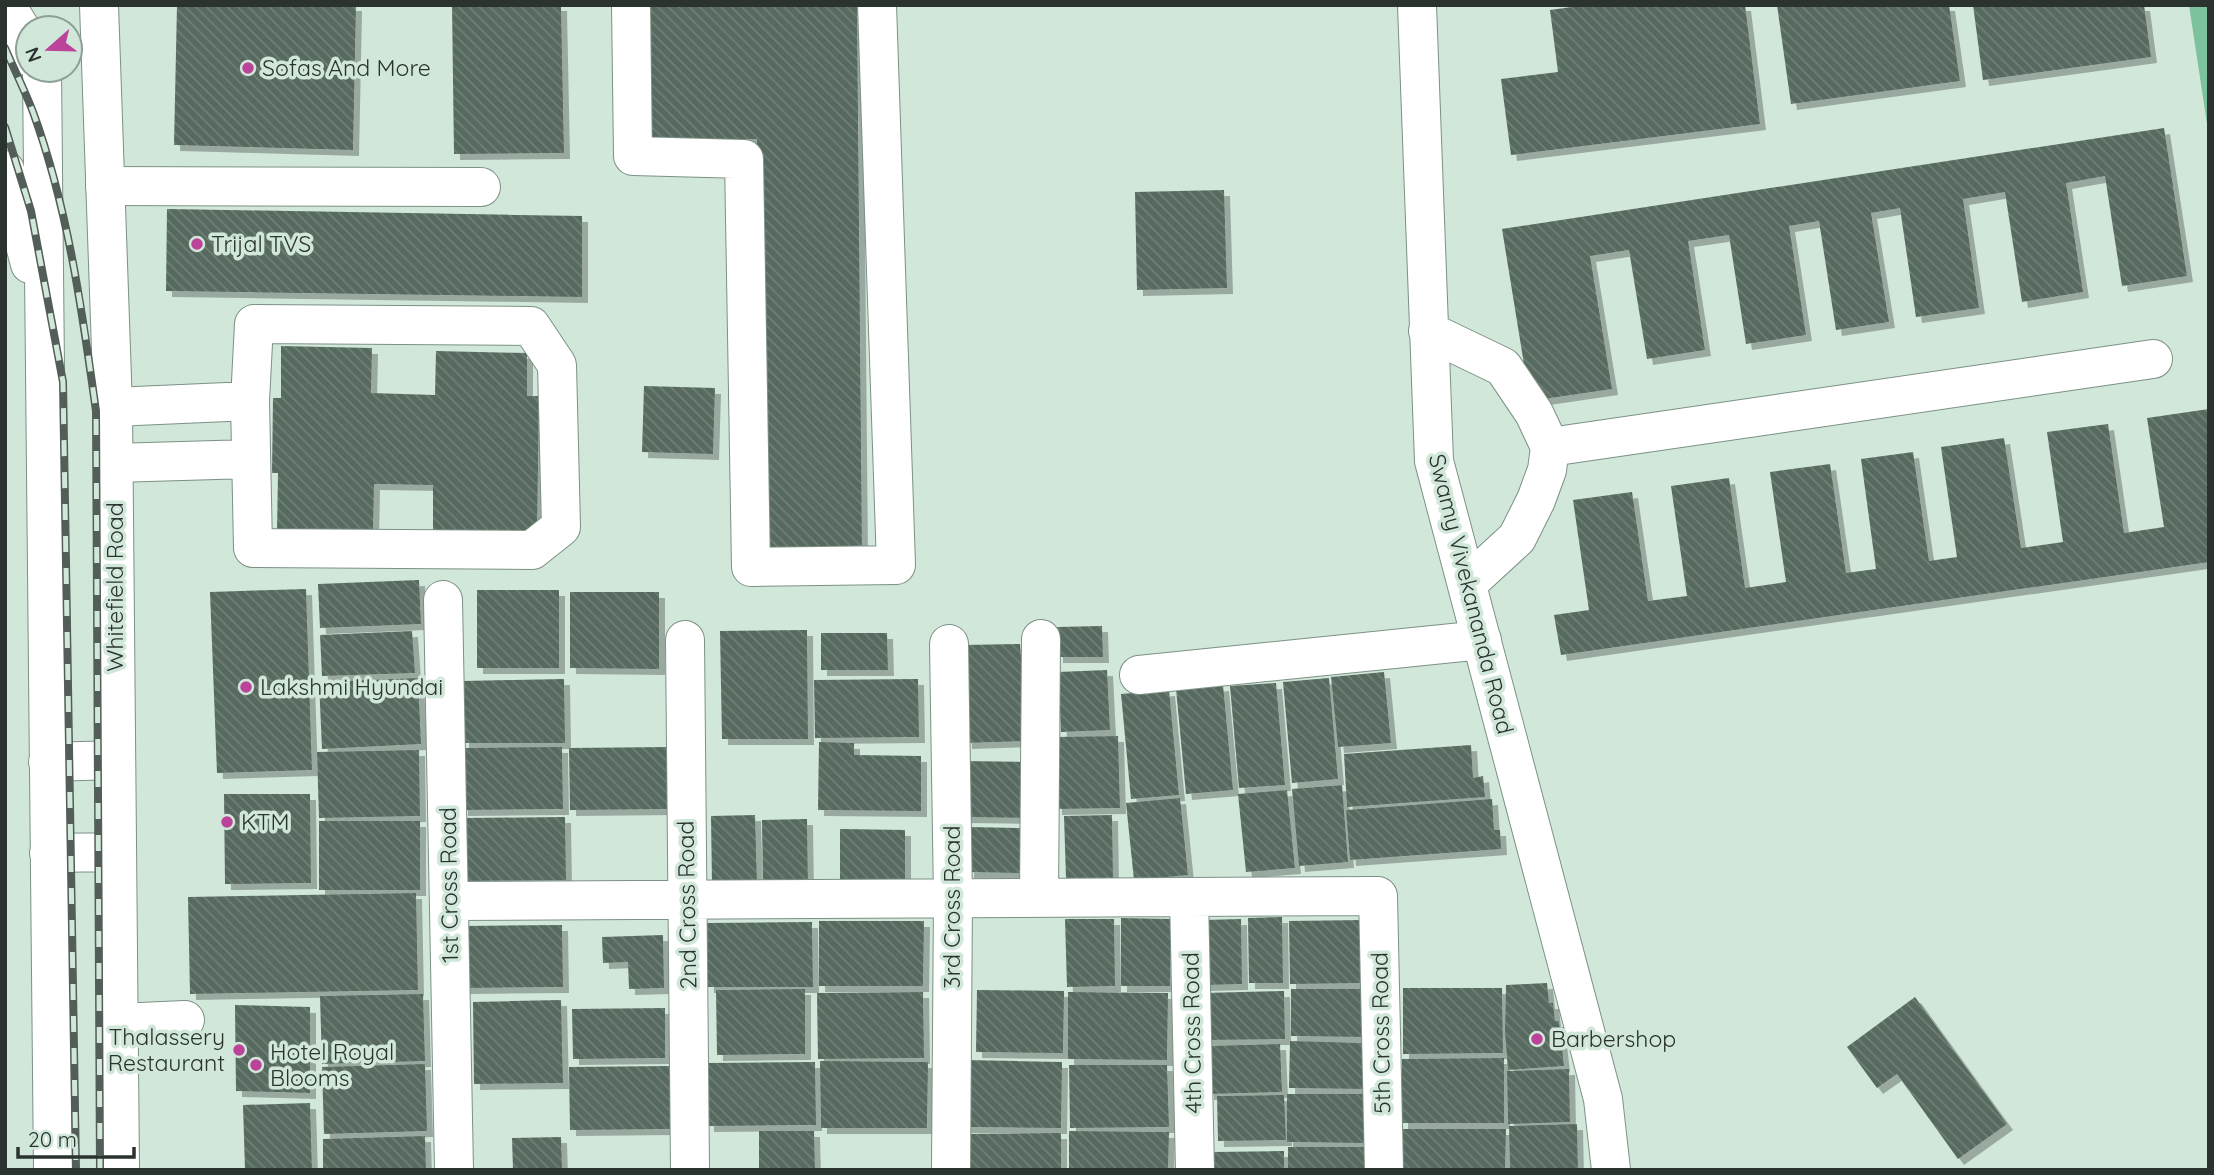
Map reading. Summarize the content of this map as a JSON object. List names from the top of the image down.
{
  "streets": {
    "street": [
      "Whitefield Road",
      "Swamy Vivekananda Road",
      "1st Cross Road",
      "2nd Cross Road",
      "3rd Cross Road",
      "4th Cross Road",
      "5th Cross Road"
    ]
  },
  "crossings": [
    ["4th Cross Road", "5th Cross Road"]
  ],
  "places": [
    "Sofas And More",
    "Trijal TVS",
    "Lakshmi Hyundai",
    "KTM",
    "Barbershop",
    "Thalassery Restaurant",
    "Hotel Royal Blooms"
  ],
  "scale_bar": "20 m",
  "north": "left"
}
